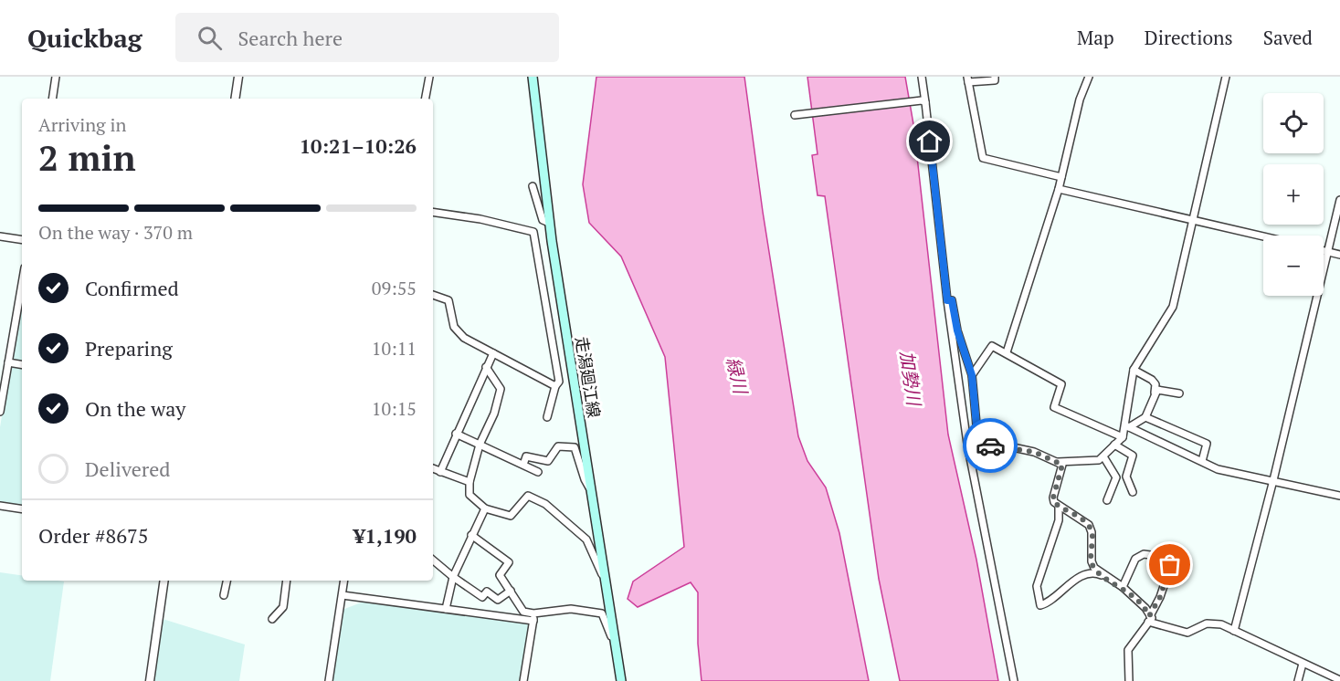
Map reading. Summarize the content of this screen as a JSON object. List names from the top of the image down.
{
  "streets": {
    "main road": ["走潟廻江線"]
  },
  "water": ["緑川", "加勢川"],
  "page": {
    "header": "Quickbag",
    "search": "Search here",
    "nav": ["Map", "Directions", "Saved"],
    "map_buttons": ["+", "−"],
    "heading": ["2 min", "Arriving in", "10:21–10:26"],
    "panel": ["Order #8675", "¥1,190"],
    "bar": "On the way · 370 m",
    "list": [
      ["Confirmed", "09:55"],
      ["Preparing", "10:11"],
      ["On the way", "10:15"],
      "Delivered"
    ]
  }
}
